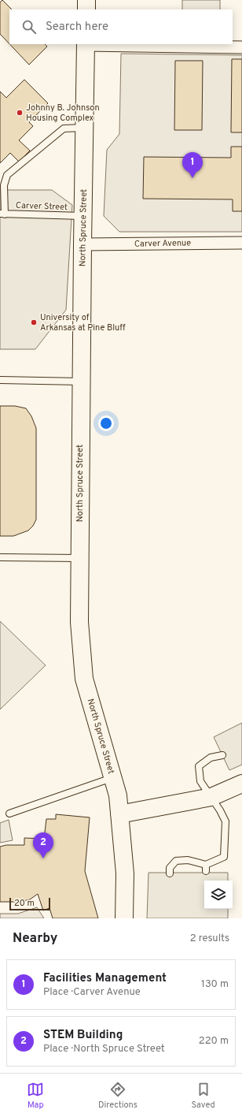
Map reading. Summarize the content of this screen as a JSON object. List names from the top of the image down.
{
  "streets": {
    "street": ["North Spruce Street", "Carver Avenue"],
    "lane": ["Carver Street"]
  },
  "crossings": [
    ["Carver Street", "North Spruce Street"],
    ["North Spruce Street", "Carver Avenue"]
  ],
  "places": ["Johnny B. Johnson Housing Complex", "University of Arkansas at Pine Bluff"],
  "scale_bar": "20 m",
  "page": {
    "search": "Search here",
    "pins": ["1", "2"],
    "scale": "20 m",
    "heading": ["Nearby", "2 results"],
    "list": [
      {
        "mark": "1",
        "name": "Facilities Management",
        "note": "Place · Carver Avenue",
        "value": "130 m"
      },
      {
        "mark": "2",
        "name": "STEM Building",
        "note": "Place · North Spruce Street",
        "value": "220 m"
      }
    ],
    "nav": ["Map", "Directions", "Saved"]
  }
}
